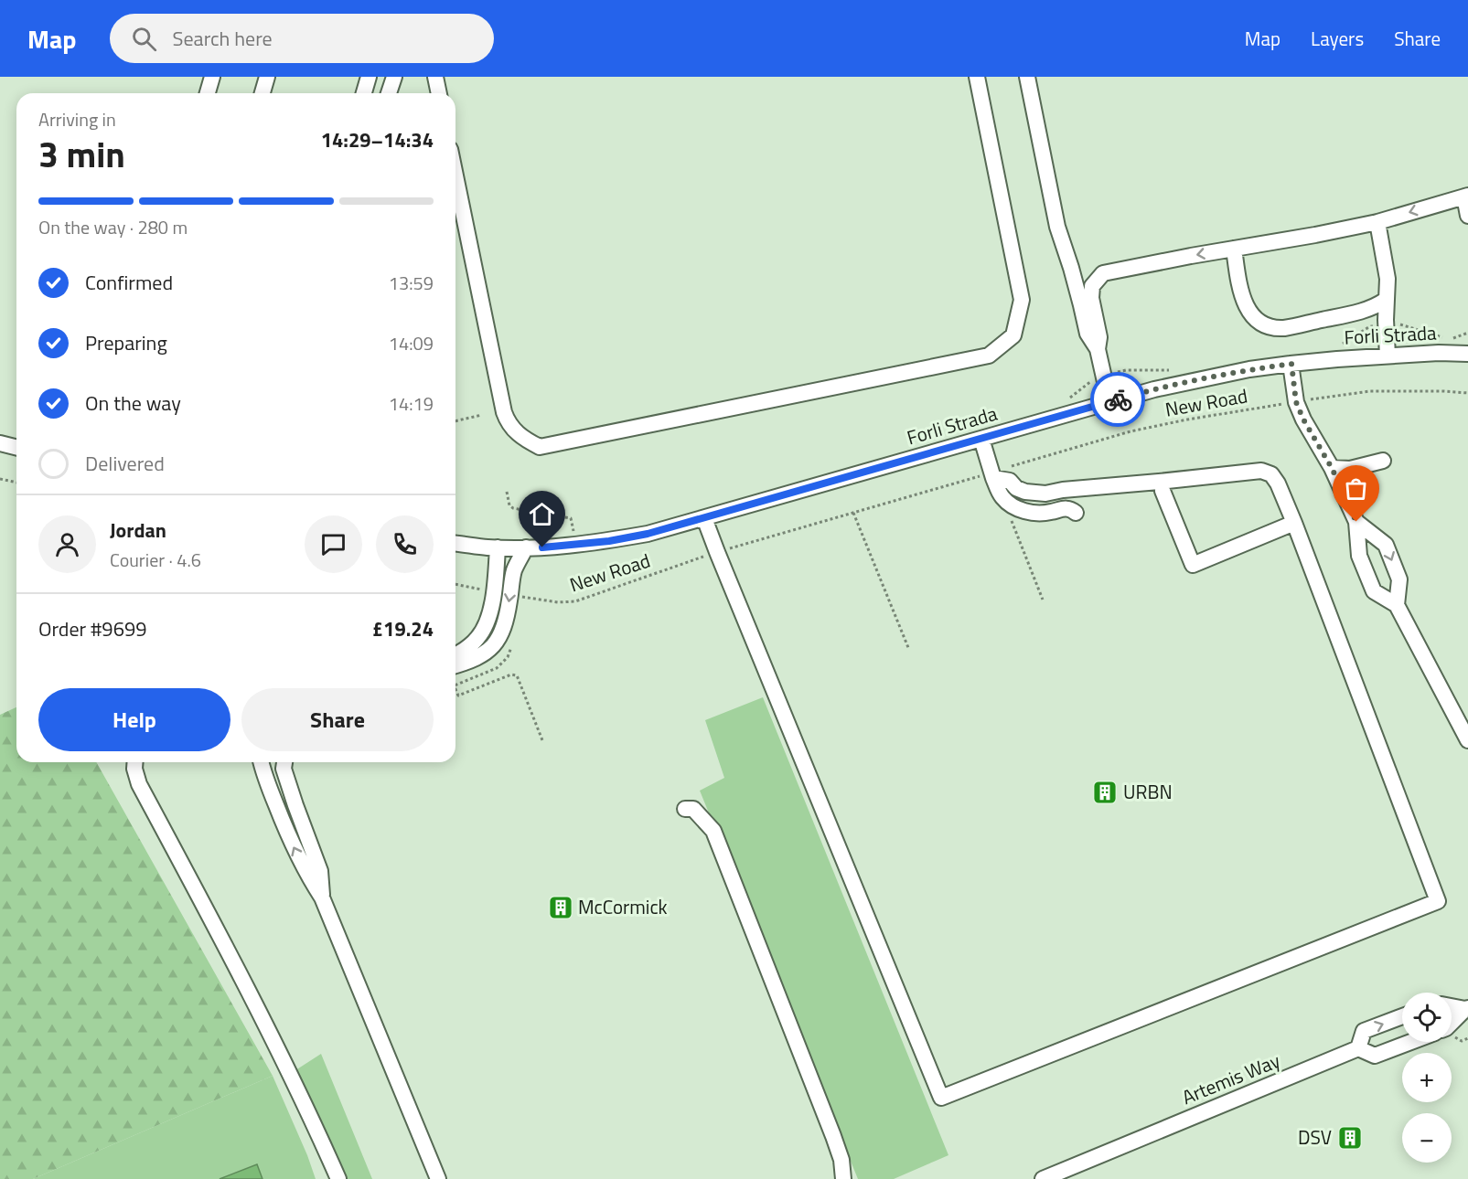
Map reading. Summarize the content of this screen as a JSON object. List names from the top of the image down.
{
  "streets": {
    "street": ["Forli Strada", "Artemis Way"],
    "path": ["New Road"]
  },
  "places": {
    "building": ["URBN", "McCormick", "DSV"]
  },
  "page": {
    "header": "Map",
    "search": "Search here",
    "nav": ["Map", "Layers", "Share"],
    "heading": ["3 min", "Arriving in", "14:29–14:34"],
    "panel": [
      "Jordan",
      "Courier · 4.6",
      "Order #9699",
      "£19.24"
    ],
    "bar": "On the way · 280 m",
    "list": [
      ["Confirmed", "13:59"],
      ["Preparing", "14:09"],
      ["On the way", "14:19"],
      "Delivered"
    ],
    "buttons": ["Help", "Share"],
    "map_buttons": ["+", "−"]
  }
}
